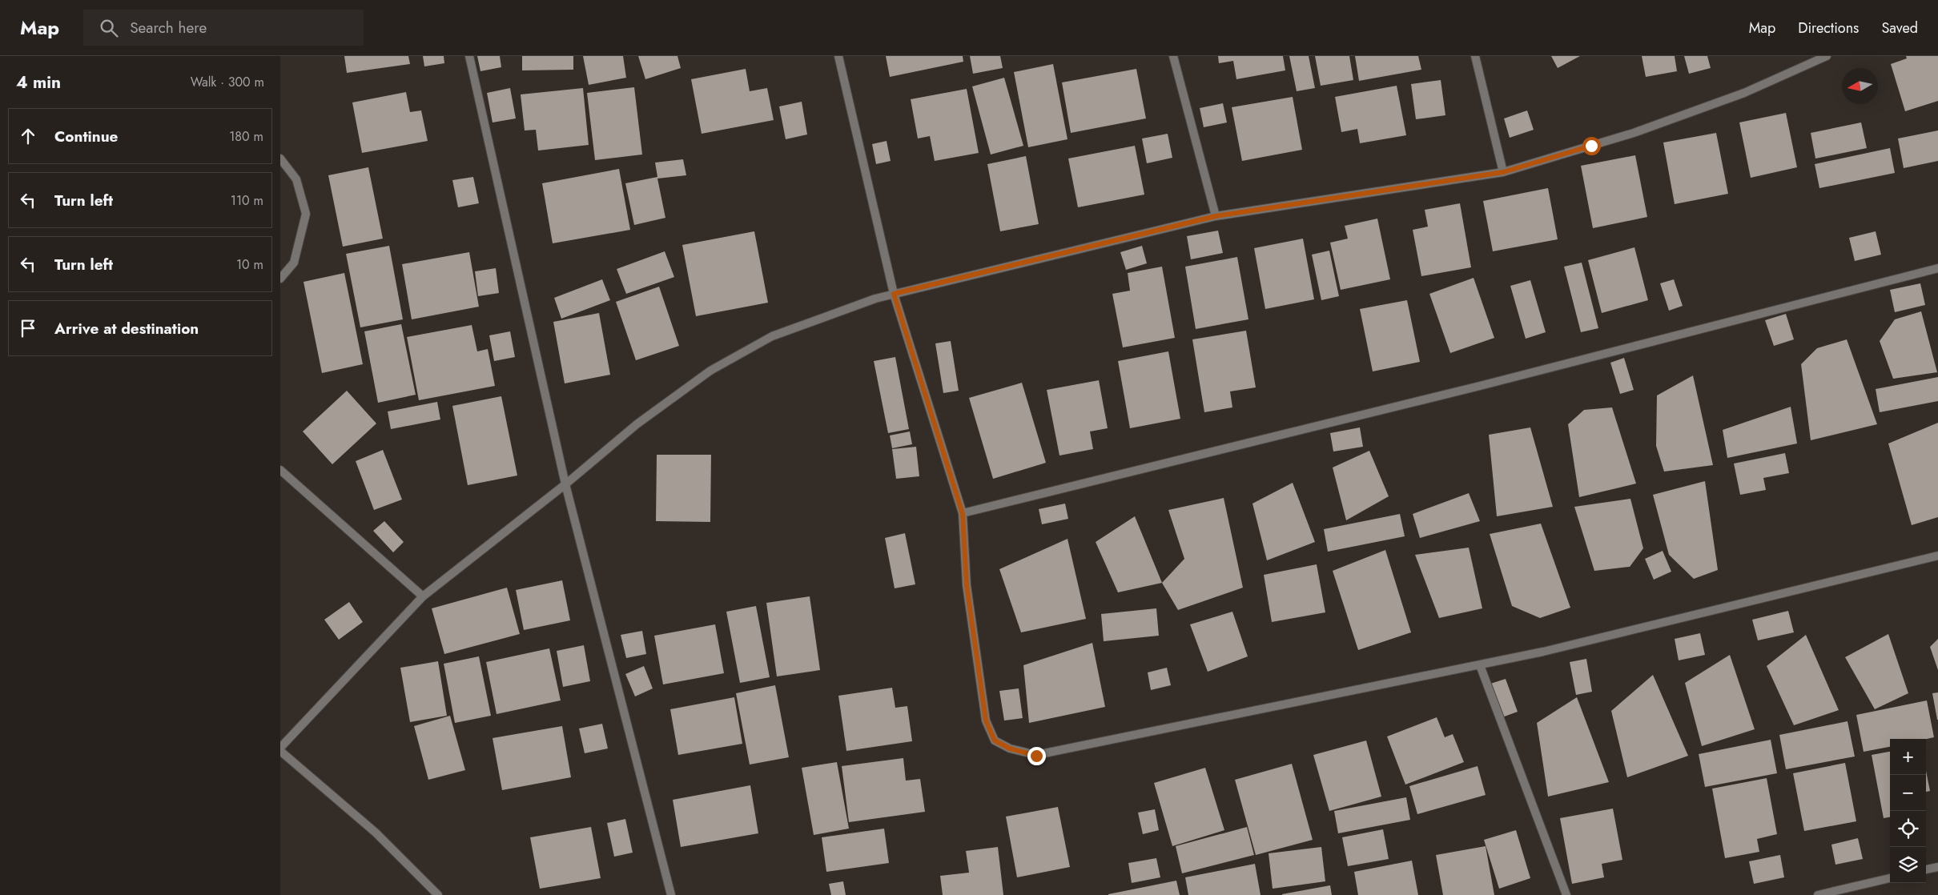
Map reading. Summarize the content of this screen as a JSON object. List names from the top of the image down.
{
  "north": "left",
  "page": {
    "header": "Map",
    "search": "Search here",
    "nav": ["Map", "Directions", "Saved"],
    "heading": ["4 min", "Walk · 300 m"],
    "list": [
      ["Continue", "180 m"],
      ["Turn left", "110 m"],
      ["Turn left", "10 m"],
      "Arrive at destination"
    ],
    "map_buttons": ["+", "−"]
  }
}
